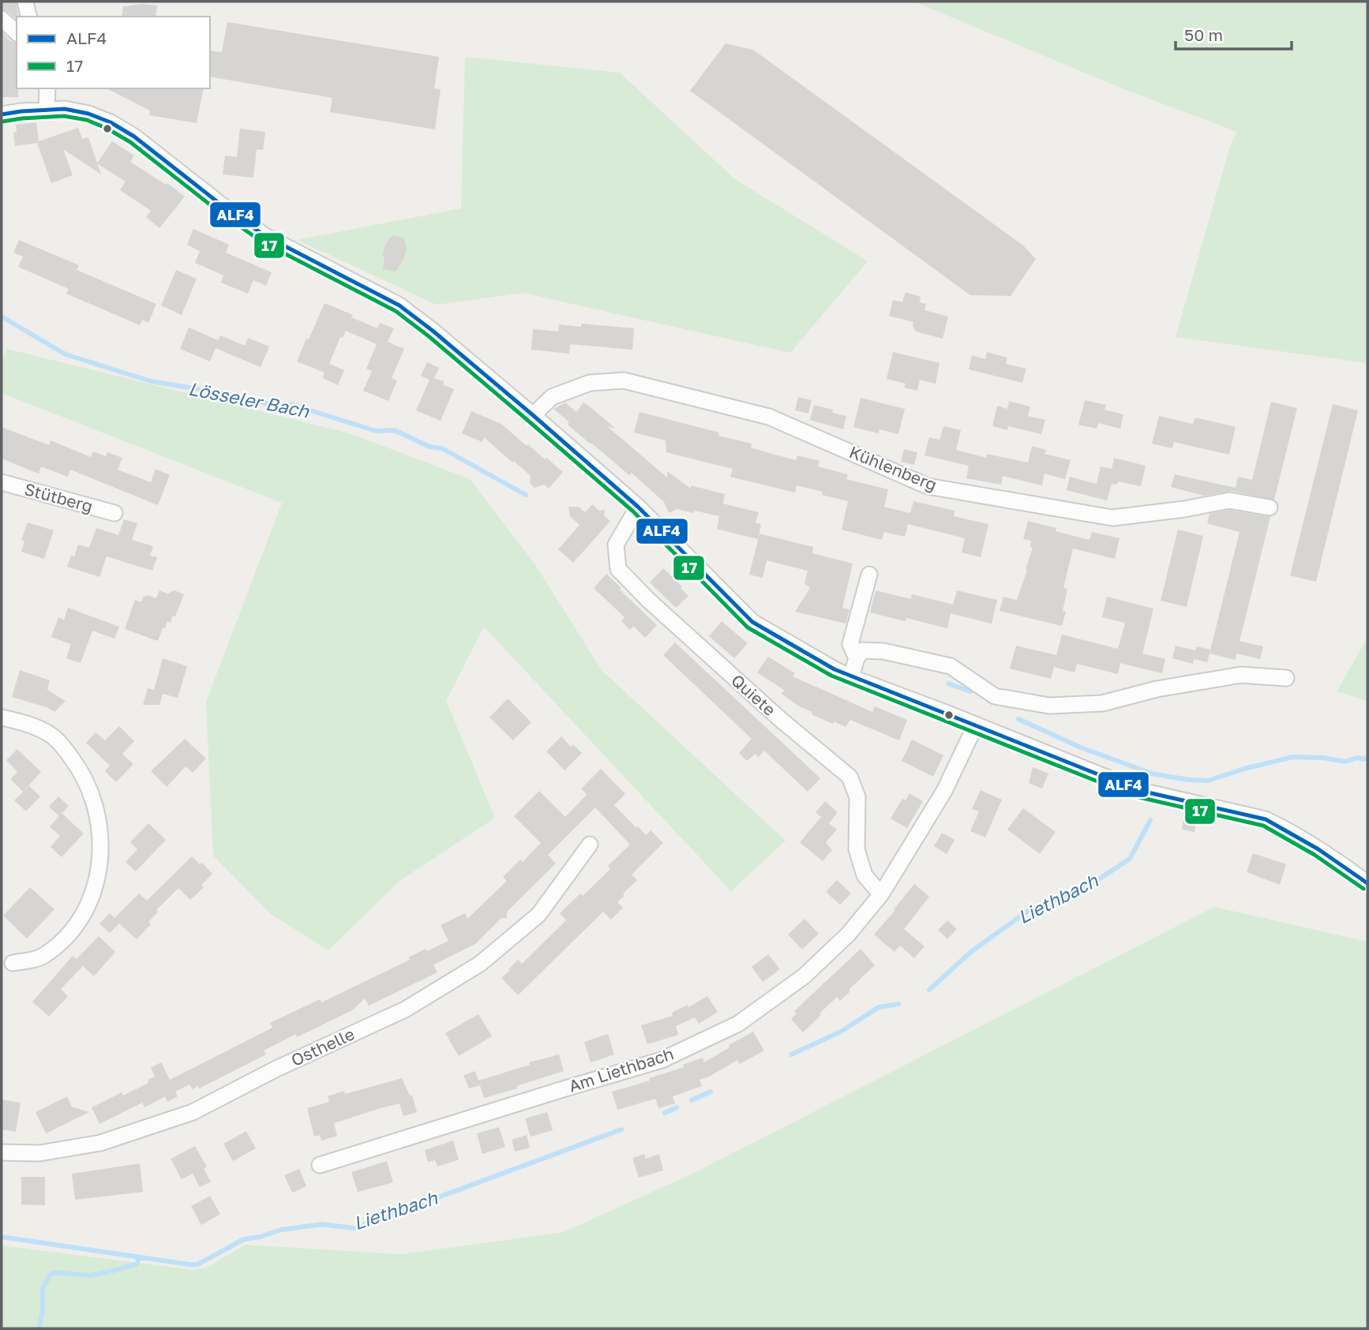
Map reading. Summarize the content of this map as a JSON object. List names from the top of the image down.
{
  "streets": {
    "street": [
      "Kühlenberg",
      "Stütberg",
      "Quiete",
      "Osthelle",
      "Am Liethbach"
    ]
  },
  "crossings": [
    ["Quiete", "Am Liethbach"]
  ],
  "water": ["Lösseler Bach", "Liethbach"],
  "lines": ["transit line ALF4", "transit line 17"],
  "legend": ["ALF4", "17"],
  "scale_bar": "50 m"
}
